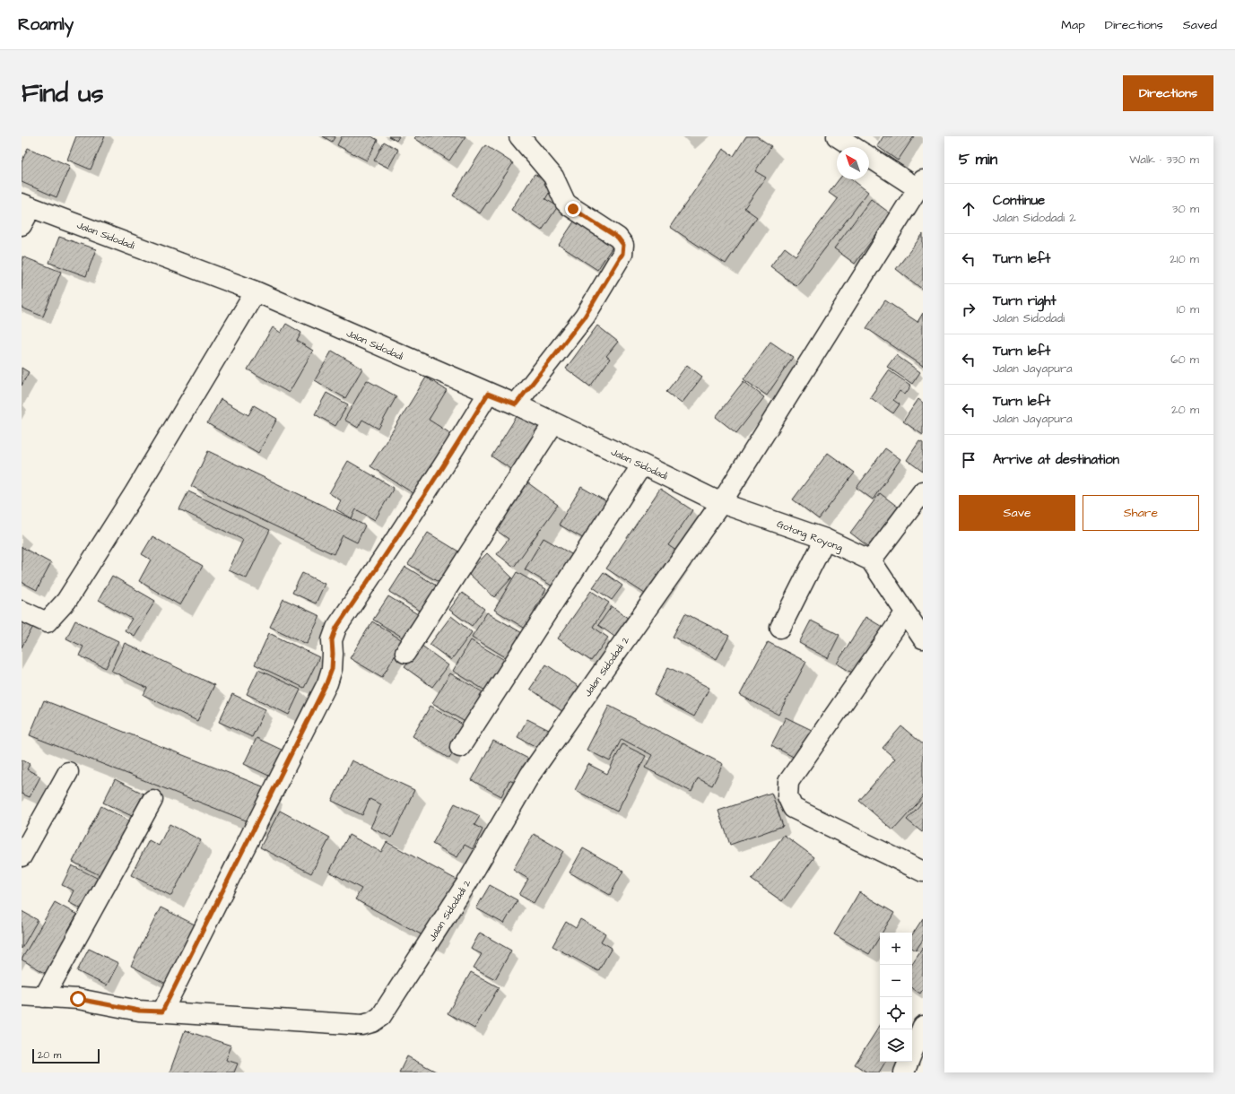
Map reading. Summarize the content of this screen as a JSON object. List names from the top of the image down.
{
  "streets": {
    "street": ["Jalan Sidodadi", "Gotong Royong", "Jalan Sidodadi 2"]
  },
  "crossings": [
    ["Jalan Sidodadi", "Gotong Royong"],
    ["Jalan Sidodadi", "Jalan Sidodadi 2"],
    ["Gotong Royong", "Jalan Sidodadi 2"]
  ],
  "scale_bar": "20 m",
  "north": "top left",
  "page": {
    "header": "Roamly",
    "nav": ["Map", "Directions", "Saved"],
    "buttons": [
      "Directions",
      ["Save", "Share"]
    ],
    "title": "Find us",
    "heading": ["5 min", "Walk · 330 m"],
    "list": [
      ["Continue", "Jalan Sidodadi 2", "30 m"],
      ["Turn left", "210 m"],
      ["Turn right", "Jalan Sidodadi", "10 m"],
      ["Turn left", "Jalan Jayapura", "60 m"],
      ["Turn left", "Jalan Jayapura", "20 m"],
      "Arrive at destination"
    ],
    "map_buttons": ["+", "−"],
    "scale": "20 m"
  }
}
